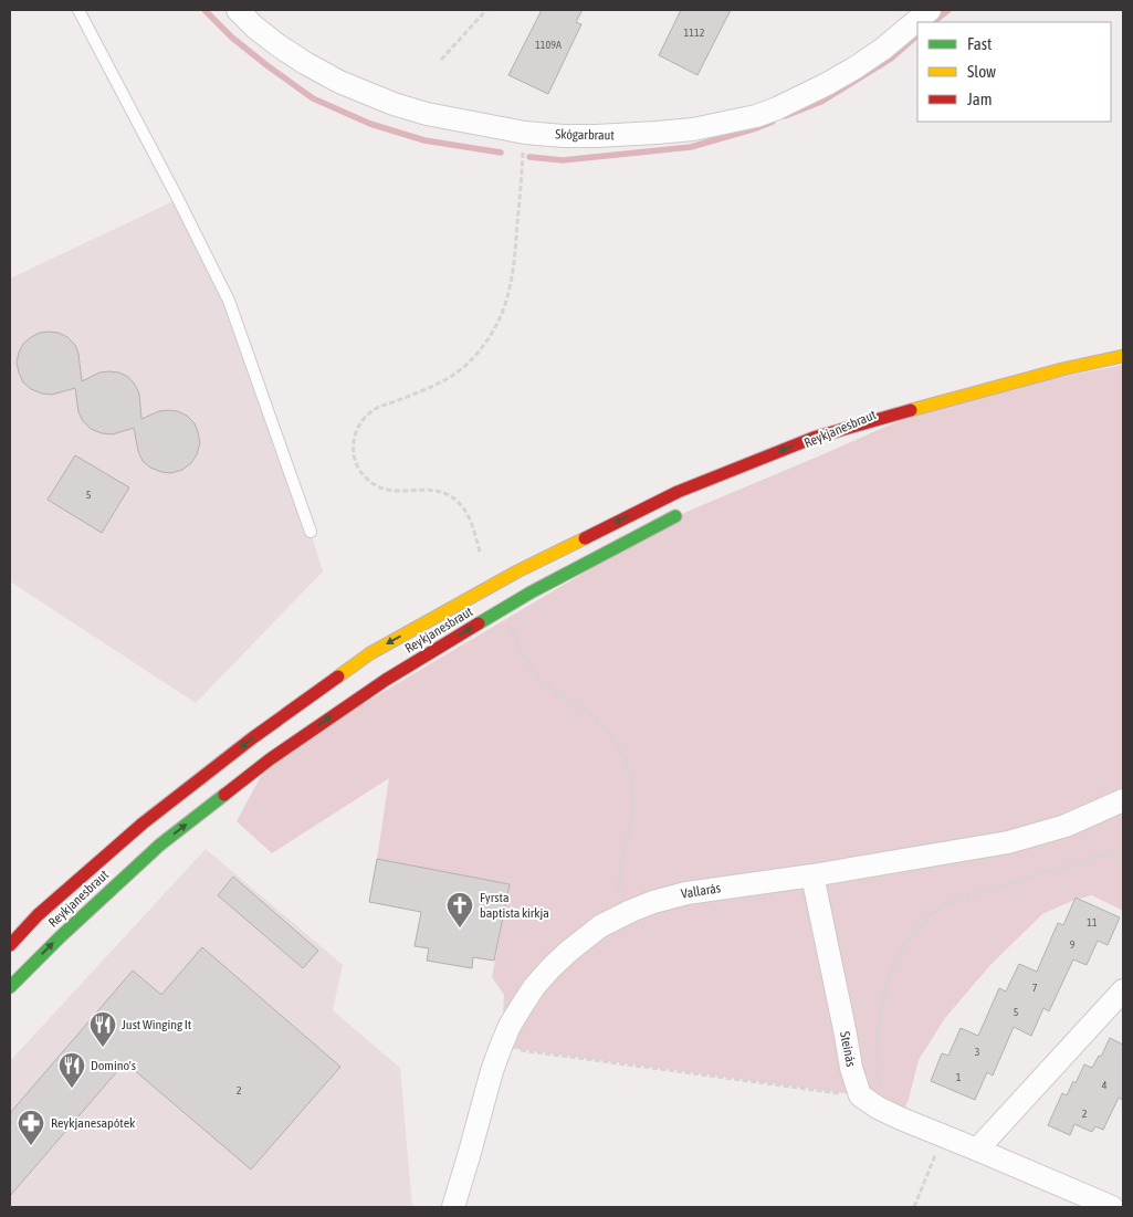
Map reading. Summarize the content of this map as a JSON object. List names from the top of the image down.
{
  "streets": {
    "highway": ["Reykjanesbraut"],
    "street": ["Skógarbraut", "Vallarás", "Steinás"]
  },
  "crossings": [
    ["Vallarás", "Steinás"]
  ],
  "places": {
    "church": ["Fyrsta baptista kirkja"],
    "restaurant": ["Just Winging It", "Domino's"],
    "pharmacy": ["Reykjanesapótek"]
  },
  "house_numbers": [
    "1112",
    "1109A",
    "5",
    "11",
    "9",
    "7",
    "5",
    "3",
    "1",
    "4",
    "2",
    "2"
  ],
  "legend": ["Fast", "Slow", "Jam"]
}
